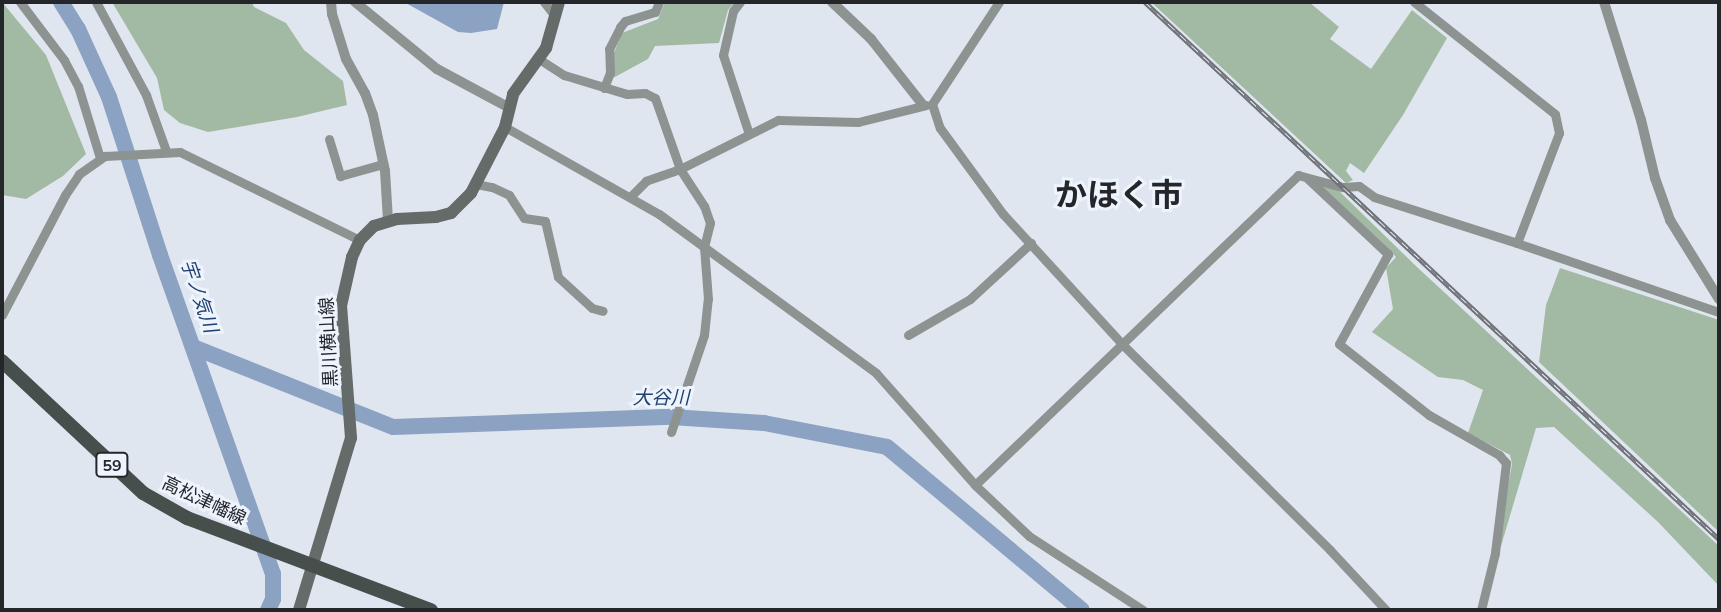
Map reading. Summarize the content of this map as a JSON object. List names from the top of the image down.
{
  "streets": {
    "main road": ["黒川横山線", "59", "高松津幡線"]
  },
  "crossings": [
    ["黒川横山線", "高松津幡線"]
  ],
  "districts": ["かほく市"],
  "water": ["宇ノ気川", "大谷川"]
}
